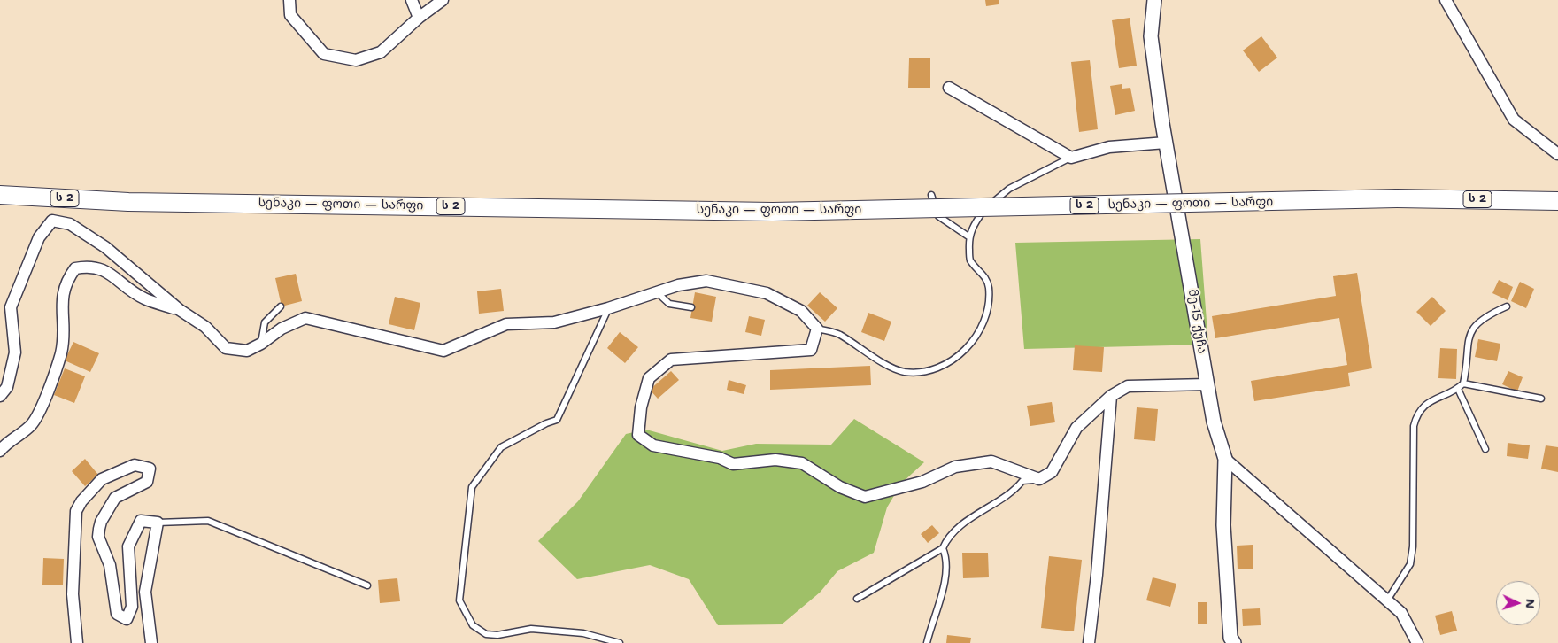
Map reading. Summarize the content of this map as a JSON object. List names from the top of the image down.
{
  "streets": {
    "highway": ["ს 2", "სენაკი — ფოთი — სარფი"],
    "street": ["მე-15 ქუჩა"]
  },
  "north": "right"
}
